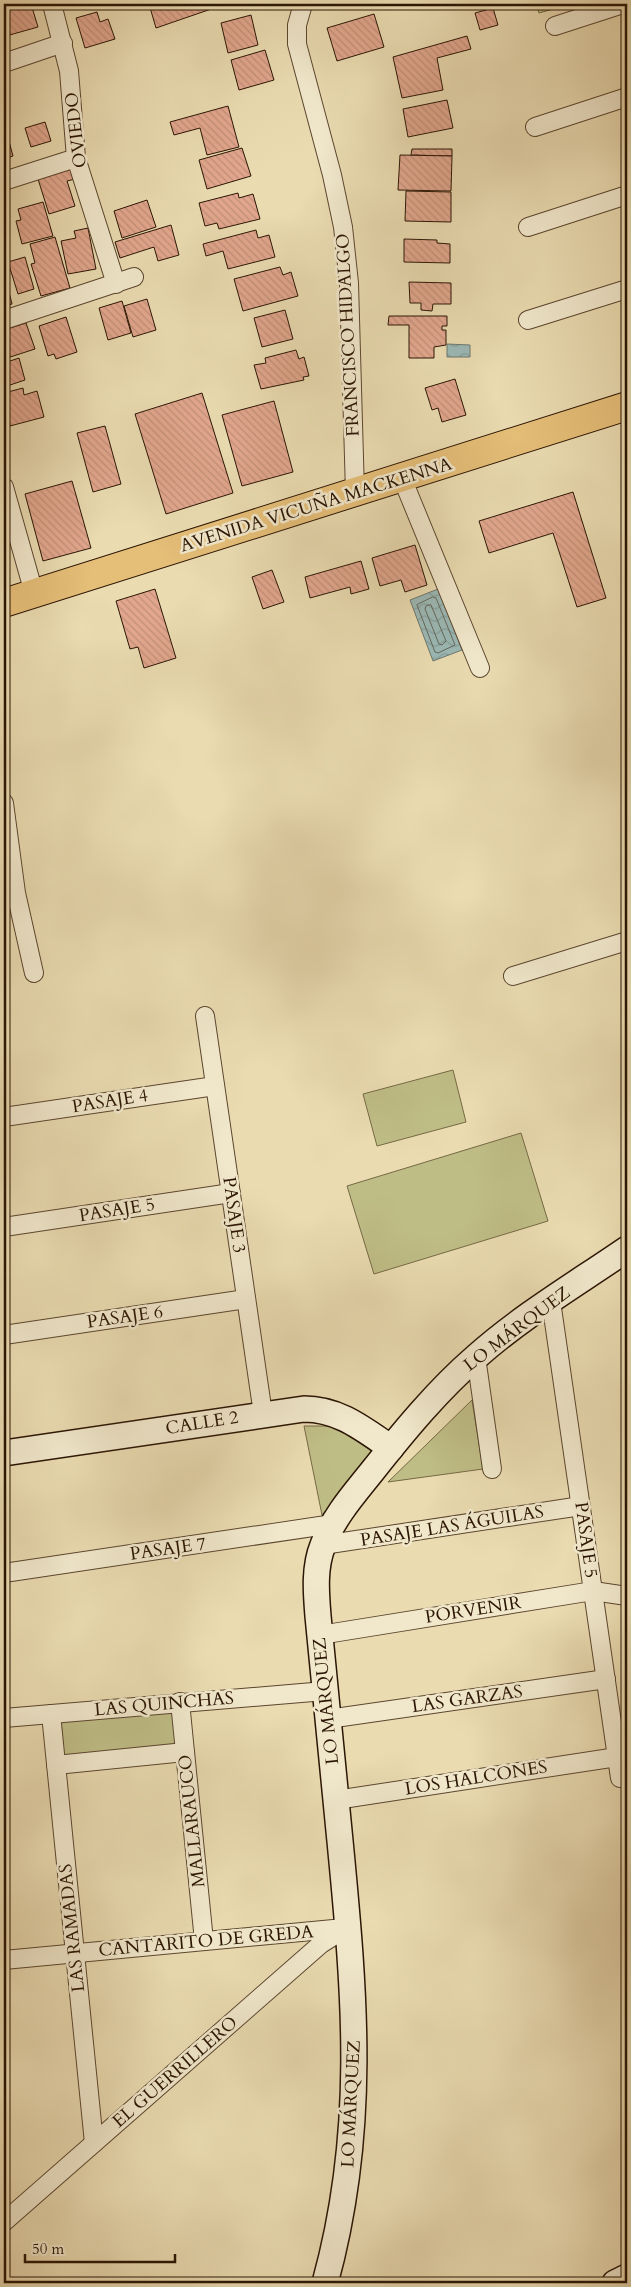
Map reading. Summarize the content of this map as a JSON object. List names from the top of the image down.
{
  "streets": {
    "main road": ["AVENIDA VICUÑA MACKENNA"],
    "street": [
      "OVIEDO",
      "FRANCISCO HIDALGO",
      "PASAJE 4",
      "PASAJE 5",
      "PASAJE 3",
      "PASAJE 6",
      "LO MÁRQUEZ",
      "CALLE 2",
      "PASAJE LAS ÁGUILAS",
      "PASAJE 7",
      "PORVENIR",
      "LAS GARZAS",
      "LAS QUINCHAS",
      "LOS HALCONES",
      "MALLARAUCO",
      "LAS RAMADAS",
      "CANTARITO DE GREDA",
      "EL GUERRILLERO"
    ]
  },
  "crossings": [
    ["FRANCISCO HIDALGO", "AVENIDA VICUÑA MACKENNA"],
    ["PASAJE 4", "PASAJE 3"],
    ["PASAJE 5", "PASAJE 3"],
    ["PASAJE 5", "LO MÁRQUEZ"],
    ["PASAJE 5", "PASAJE LAS ÁGUILAS"],
    ["PASAJE 5", "PORVENIR"],
    ["PASAJE 5", "LAS GARZAS"],
    ["PASAJE 5", "LOS HALCONES"],
    ["PASAJE 3", "PASAJE 6"],
    ["PASAJE 3", "CALLE 2"],
    ["LO MÁRQUEZ", "CALLE 2"],
    ["LO MÁRQUEZ", "PASAJE LAS ÁGUILAS"],
    ["LO MÁRQUEZ", "PASAJE 7"],
    ["LO MÁRQUEZ", "PORVENIR"],
    ["LO MÁRQUEZ", "LAS GARZAS"],
    ["LO MÁRQUEZ", "LAS QUINCHAS"],
    ["LO MÁRQUEZ", "LOS HALCONES"],
    ["LO MÁRQUEZ", "CANTARITO DE GREDA"],
    ["LO MÁRQUEZ", "EL GUERRILLERO"],
    ["PASAJE LAS ÁGUILAS", "PASAJE 7"],
    ["LAS QUINCHAS", "MALLARAUCO"],
    ["LAS QUINCHAS", "LAS RAMADAS"],
    ["MALLARAUCO", "CANTARITO DE GREDA"],
    ["LAS RAMADAS", "CANTARITO DE GREDA"],
    ["LAS RAMADAS", "EL GUERRILLERO"],
    ["CANTARITO DE GREDA", "EL GUERRILLERO"]
  ],
  "scale_bar": "50 m"
}
